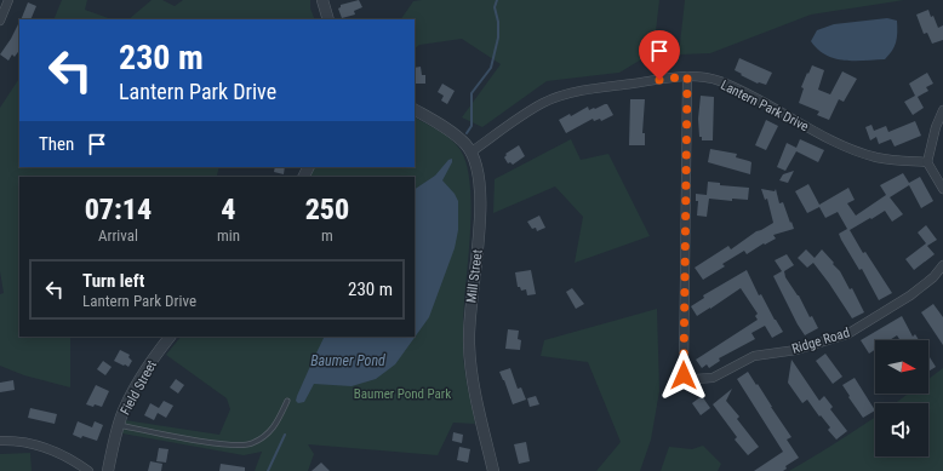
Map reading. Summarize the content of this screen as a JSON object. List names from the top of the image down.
{
  "streets": {
    "street": [
      "Lantern Park Drive",
      "Mill Street",
      "Ridge Road",
      "Field Street"
    ]
  },
  "crossings": [
    ["Lantern Park Drive", "Mill Street"],
    ["Lantern Park Drive", "Ridge Road"]
  ],
  "water": ["Baumer Pond"],
  "parks": ["Baumer Pond Park"],
  "north": "right",
  "page": {
    "turn": ["230 m", "Lantern Park Drive"],
    "then": "Then",
    "eta": [
      "07:14",
      "Arrival",
      "4",
      "min",
      "250",
      "m"
    ],
    "list": [
      {
        "name": "Turn left",
        "note": "Lantern Park Drive",
        "value": "230 m"
      }
    ]
  }
}
